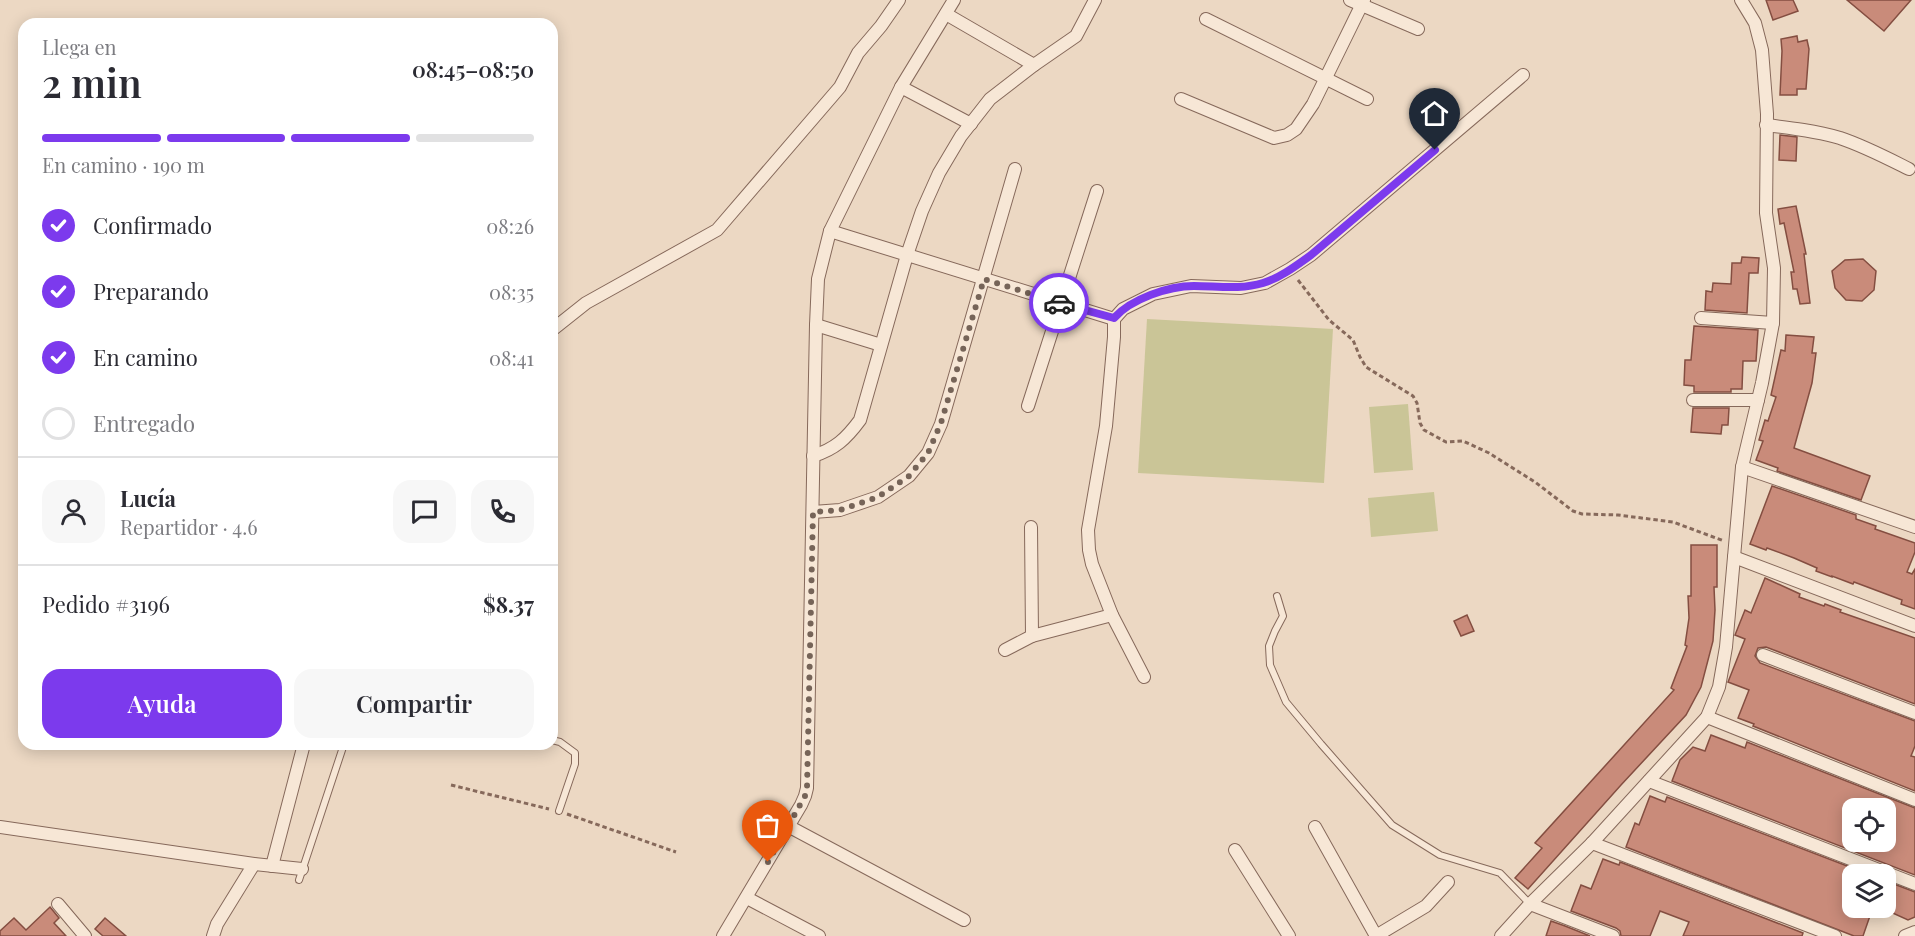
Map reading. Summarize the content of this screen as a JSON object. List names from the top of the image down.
{
  "page": {
    "heading": ["2 min", "Llega en", "08:45–08:50"],
    "panel": [
      "Lucía",
      "Repartidor · 4.6",
      "Pedido #3196",
      "$8.37"
    ],
    "bar": "En camino · 190 m",
    "list": [
      ["Confirmado", "08:26"],
      ["Preparando", "08:35"],
      ["En camino", "08:41"],
      "Entregado"
    ],
    "buttons": ["Ayuda", "Compartir"]
  }
}
